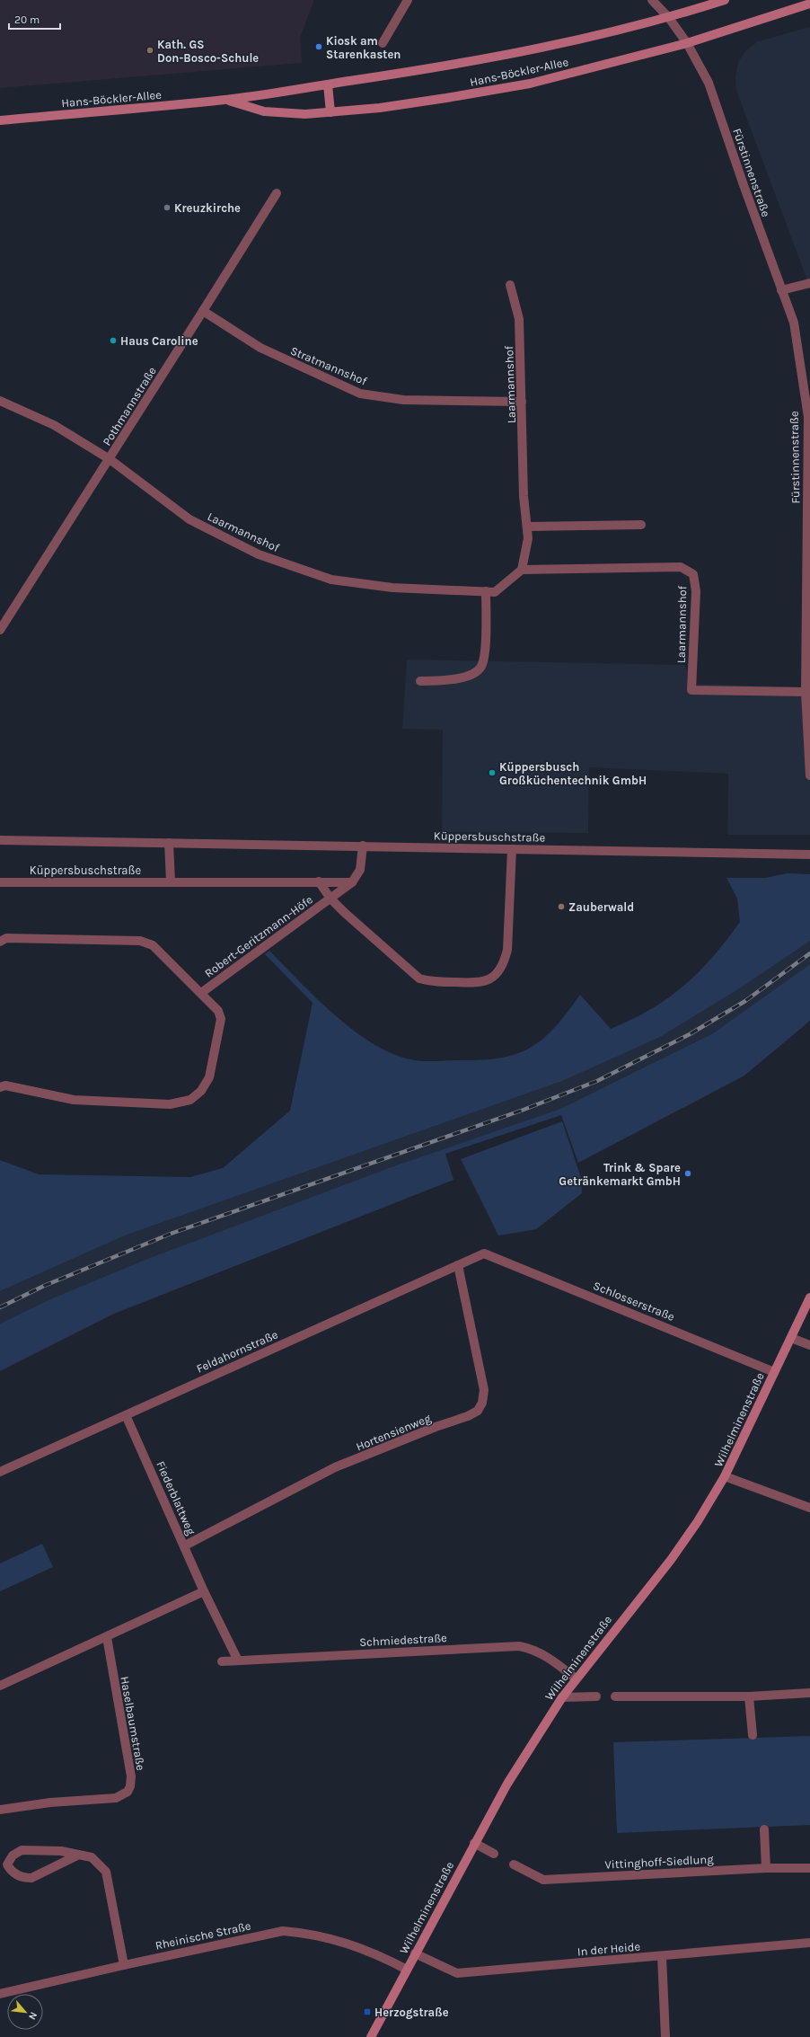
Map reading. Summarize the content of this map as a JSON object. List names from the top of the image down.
{
  "streets": {
    "street": [
      "Hans-Böckler-Allee",
      "Fürstinnenstraße",
      "Stratmannshof",
      "Laarmannshof",
      "Pothmannstraße",
      "Küppersbuschstraße",
      "Robert-Geritzmann-Höfe",
      "Schlosserstraße",
      "Feldahornstraße",
      "Wilhelminenstraße",
      "Hortensienweg",
      "Fiederblattweg",
      "Schmiedestraße",
      "Haselbaumstraße",
      "Vittinghoff-Siedlung",
      "Rheinische Straße",
      "In der Heide"
    ]
  },
  "crossings": [
    ["Hans-Böckler-Allee", "Fürstinnenstraße"],
    ["Fürstinnenstraße", "Laarmannshof"],
    ["Stratmannshof", "Laarmannshof"],
    ["Stratmannshof", "Pothmannstraße"],
    ["Laarmannshof", "Pothmannstraße"],
    ["Küppersbuschstraße", "Robert-Geritzmann-Höfe"],
    ["Schlosserstraße", "Feldahornstraße"],
    ["Schlosserstraße", "Wilhelminenstraße"],
    ["Feldahornstraße", "Hortensienweg"],
    ["Feldahornstraße", "Fiederblattweg"],
    ["Wilhelminenstraße", "Schmiedestraße"],
    ["Wilhelminenstraße", "Rheinische Straße"],
    ["Wilhelminenstraße", "In der Heide"],
    ["Hortensienweg", "Fiederblattweg"]
  ],
  "places": {
    "other": [
      "Kiosk am Starenkasten",
      "Kath. GS Don-Bosco-Schule",
      "Kreuzkirche",
      "Haus Caroline",
      "Küppersbusch Großküchentechnik GmbH",
      "Zauberwald",
      "Trink & Spare Getränkemarkt GmbH"
    ],
    "transit": ["Herzogstraße"]
  },
  "scale_bar": "20 m",
  "north": "bottom right"
}
